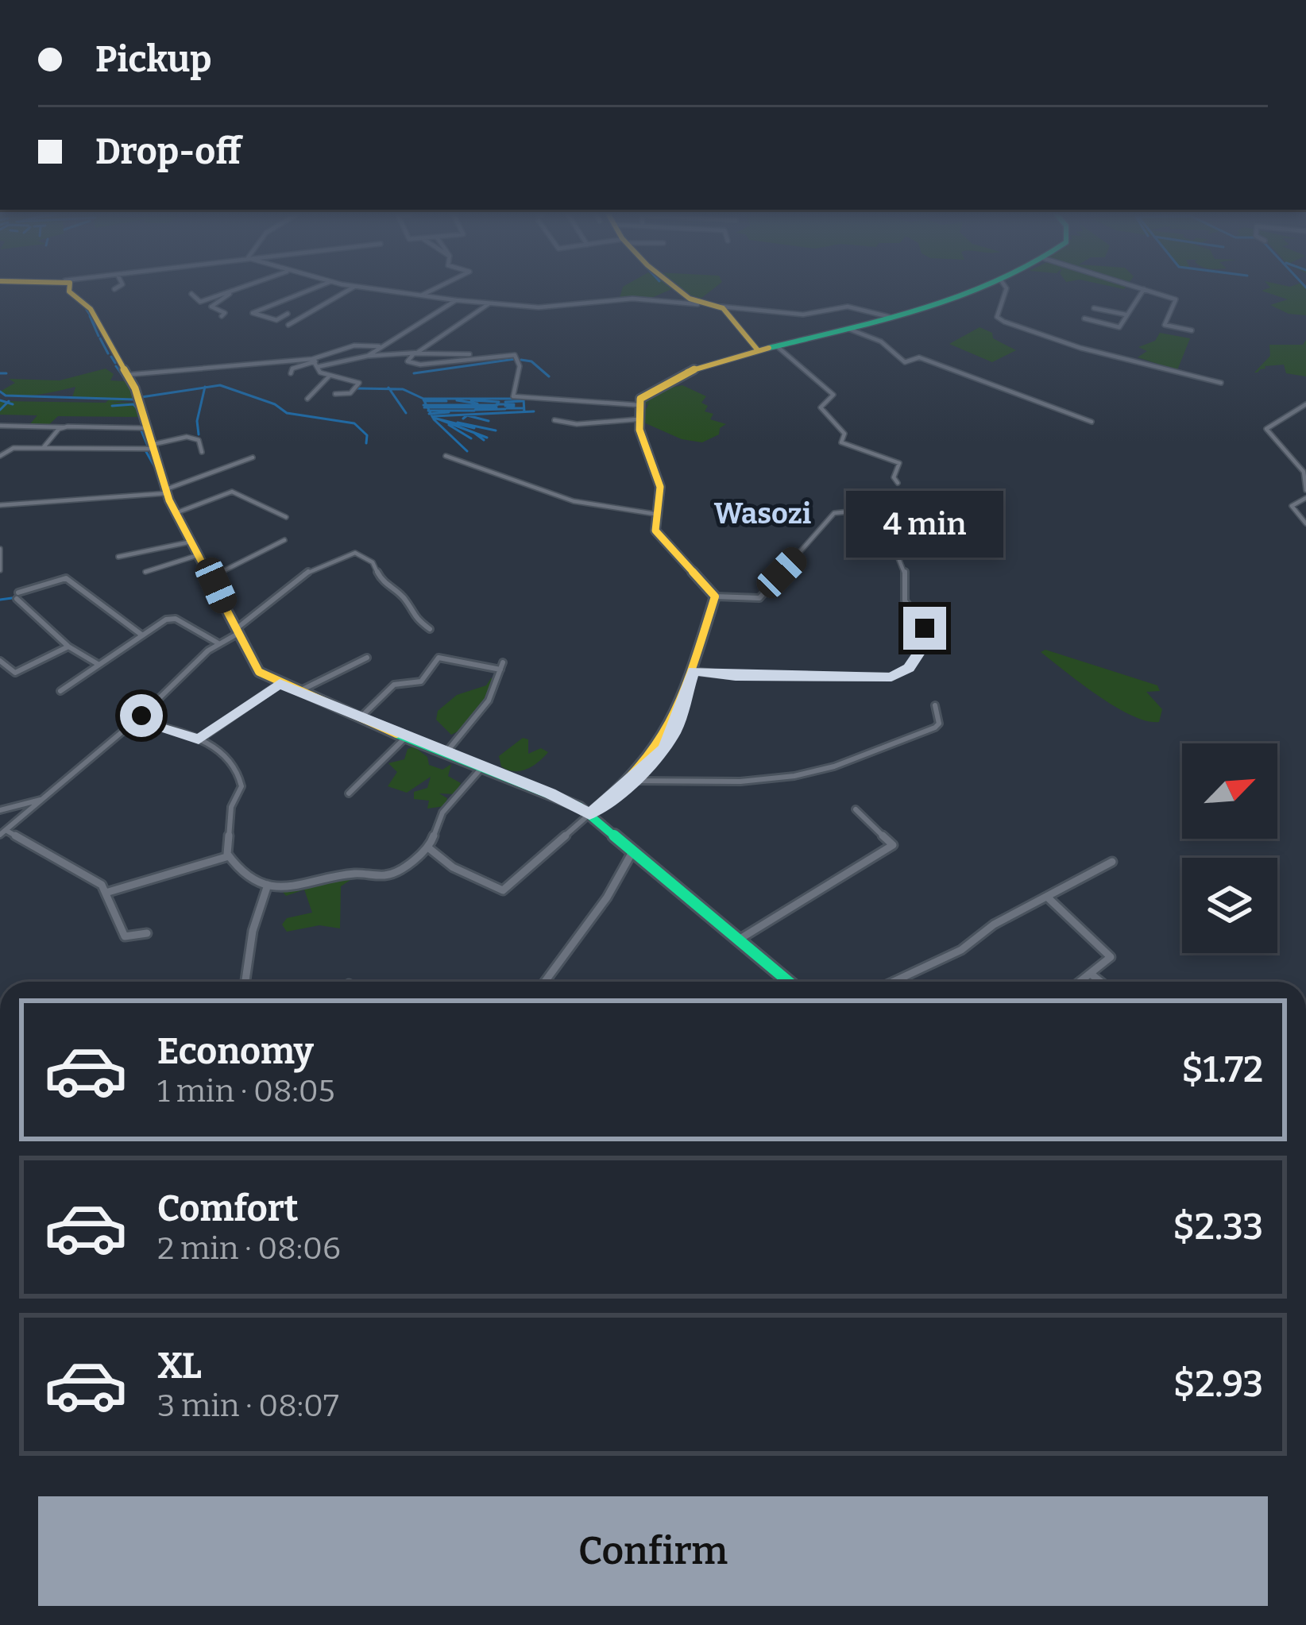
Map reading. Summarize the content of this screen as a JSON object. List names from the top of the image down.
{
  "districts": ["Wasozi"],
  "north": "top right",
  "page": {
    "banner": ["Pickup", "Drop-off"],
    "bubble": "4 min",
    "list": [
      {
        "name": "Economy",
        "note": "1 min · 08:05",
        "value": "$1.72"
      },
      {
        "name": "Comfort",
        "note": "2 min · 08:06",
        "value": "$2.33"
      },
      {
        "name": "XL",
        "note": "3 min · 08:07",
        "value": "$2.93"
      }
    ],
    "buttons": "Confirm"
  }
}
